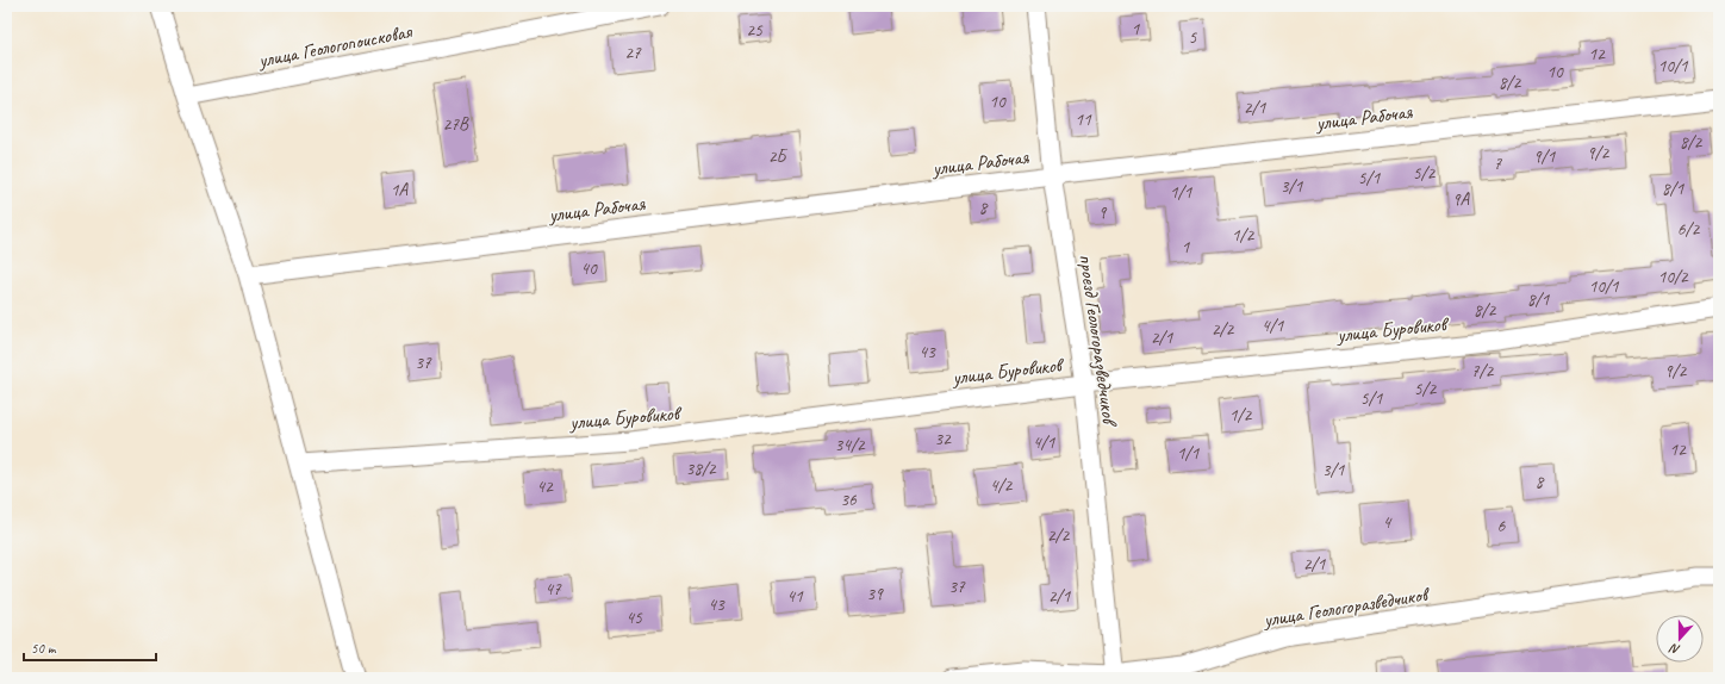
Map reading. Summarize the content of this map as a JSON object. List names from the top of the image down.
{
  "streets": {
    "street": [
      "улица Геологопоисковая",
      "улица Рабочая",
      "улица Буровиков",
      "проезд Геологоразведчиков",
      "улица Геологоразведчиков"
    ]
  },
  "crossings": [
    ["улица Рабочая", "проезд Геологоразведчиков"],
    ["улица Буровиков", "проезд Геологоразведчиков"],
    ["проезд Геологоразведчиков", "улица Геологоразведчиков"]
  ],
  "house_numbers": [
    "1",
    "25",
    "5",
    "27",
    "12",
    "10/1",
    "10",
    "8/2",
    "10",
    "2/1",
    "11",
    "27В",
    "8/2",
    "9/2",
    "2Б",
    "9/1",
    "7",
    "5/2",
    "5/1",
    "3/1",
    "8/1",
    "1А",
    "1/1",
    "9А",
    "8",
    "9",
    "6/2",
    "1/2",
    "1",
    "40",
    "10/2",
    "10/1",
    "8/1",
    "8/2",
    "4/1",
    "2/2",
    "2/1",
    "43",
    "37",
    "7/2",
    "9/2",
    "5/2",
    "5/1",
    "1/2",
    "32",
    "4/1",
    "34/2",
    "12",
    "1/1",
    "38/2",
    "3/1",
    "8",
    "4/2",
    "42",
    "36",
    "4",
    "6",
    "2/2",
    "2/1",
    "37",
    "47",
    "39",
    "41",
    "2/1",
    "43",
    "45"
  ],
  "scale_bar": "50 m",
  "north": "bottom"
}
